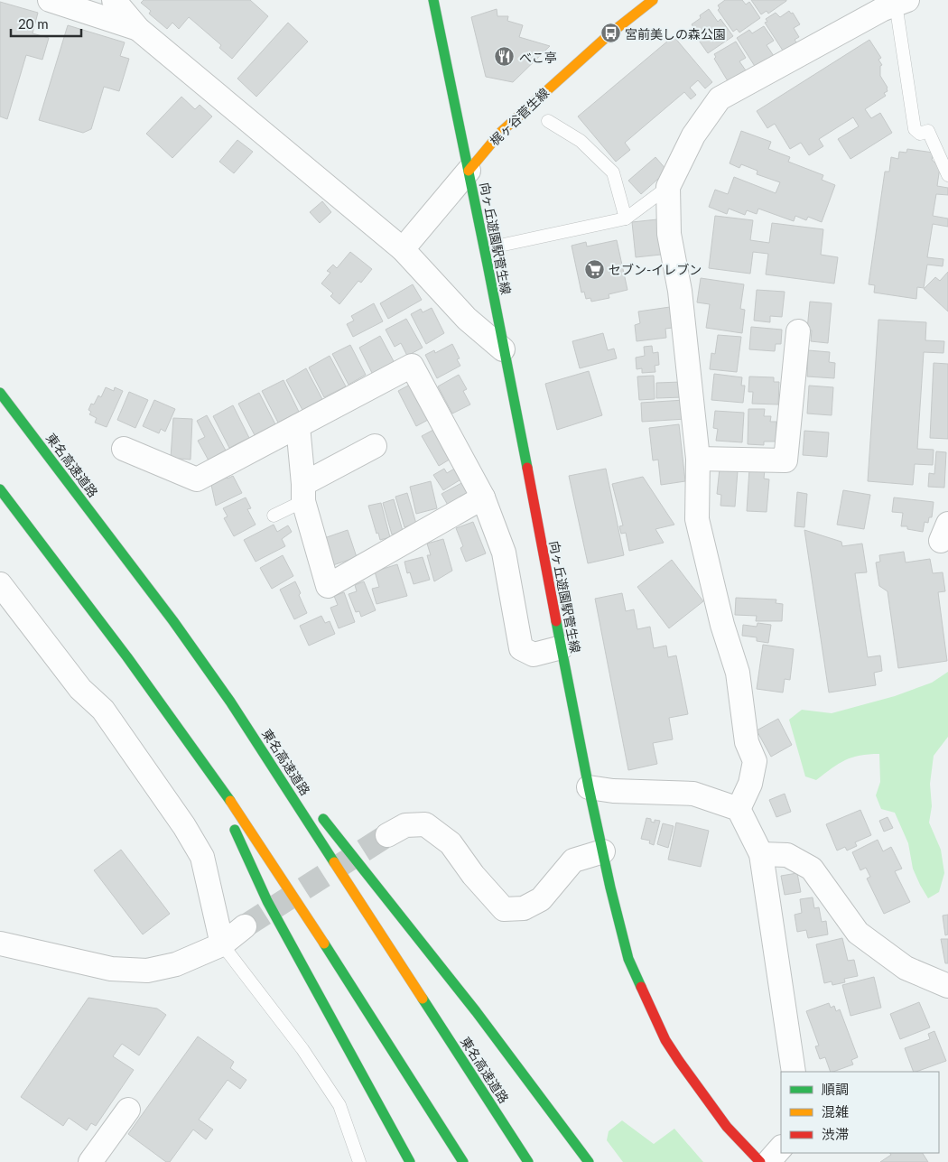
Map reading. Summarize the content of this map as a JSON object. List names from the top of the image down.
{
  "streets": {
    "main road": ["梶ヶ谷菅生線", "向ヶ丘遊園駅菅生線", "東名高速道路"]
  },
  "crossings": [
    ["梶ヶ谷菅生線", "向ヶ丘遊園駅菅生線"]
  ],
  "places": {
    "bus stop": ["宮前美しの森公園"],
    "restaurant": ["べこ亭"],
    "supermarket": ["セブン-イレブン"]
  },
  "legend": ["順調", "混雑", "渋滞"],
  "scale_bar": "20 m"
}
